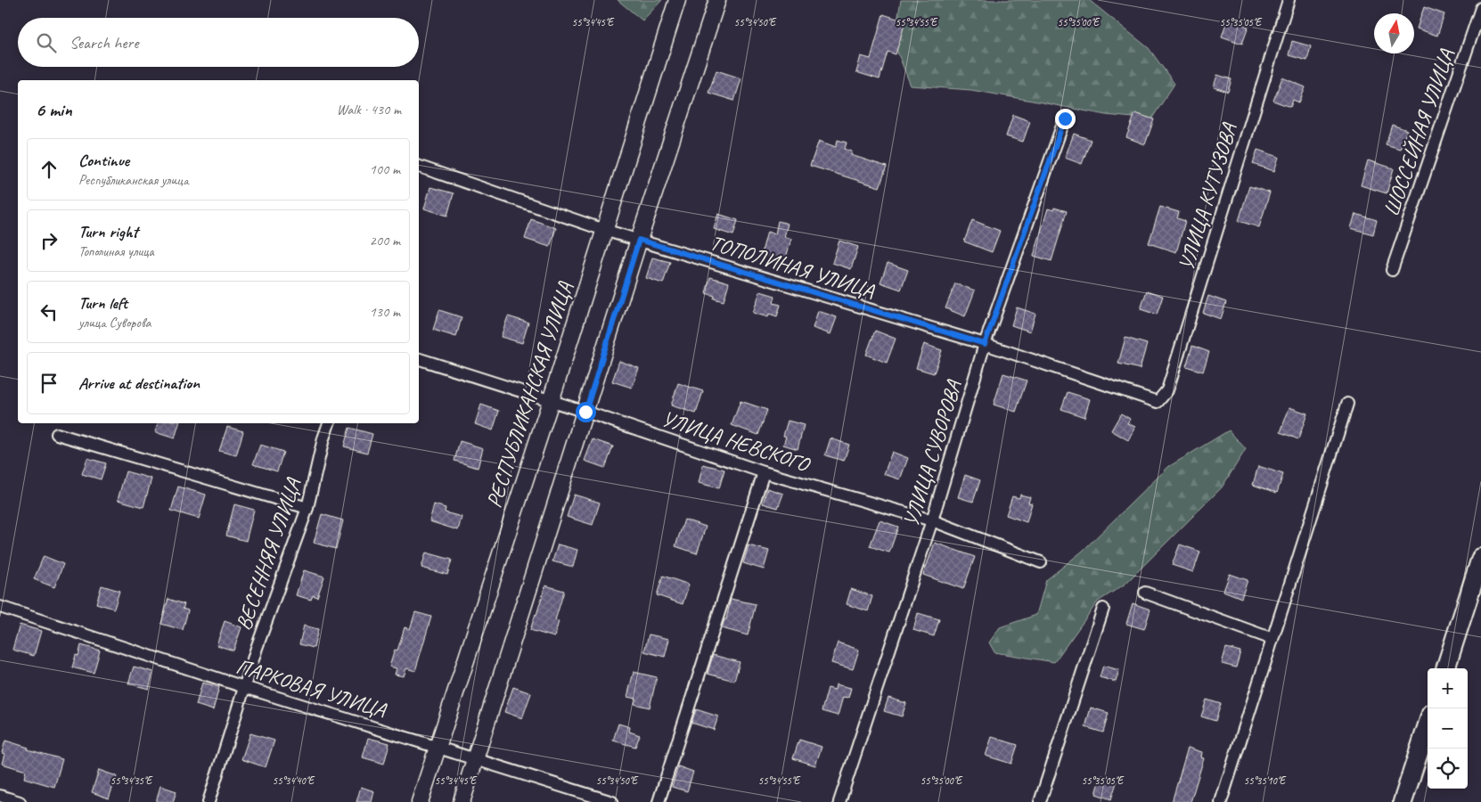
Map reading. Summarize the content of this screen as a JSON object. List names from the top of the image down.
{
  "streets": {
    "street": [
      "ШОССЕЙНАЯ УЛИЦА",
      "УЛИЦА КУТУЗОВА",
      "ТОПОЛИНАЯ УЛИЦА",
      "РЕСПУБЛИКАНСКАЯ УЛИЦА",
      "УЛИЦА НЕВСКОГО",
      "УЛИЦА СУВОРОВА",
      "ВЕСЕННЯЯ УЛИЦА",
      "ПАРКОВАЯ УЛИЦА"
    ]
  },
  "crossings": [
    ["УЛИЦА КУТУЗОВА", "ТОПОЛИНАЯ УЛИЦА"],
    ["ТОПОЛИНАЯ УЛИЦА", "РЕСПУБЛИКАНСКАЯ УЛИЦА"],
    ["ТОПОЛИНАЯ УЛИЦА", "УЛИЦА СУВОРОВА"],
    ["РЕСПУБЛИКАНСКАЯ УЛИЦА", "УЛИЦА НЕВСКОГО"],
    ["РЕСПУБЛИКАНСКАЯ УЛИЦА", "ПАРКОВАЯ УЛИЦА"],
    ["УЛИЦА НЕВСКОГО", "УЛИЦА СУВОРОВА"],
    ["ВЕСЕННЯЯ УЛИЦА", "ПАРКОВАЯ УЛИЦА"]
  ],
  "north": "top",
  "page": {
    "search": "Search here",
    "heading": ["6 min", "Walk · 430 m"],
    "list": [
      ["Continue", "Республиканская улица", "100 m"],
      ["Turn right", "Тополиная улица", "200 m"],
      ["Turn left", "улица Суворова", "130 m"],
      "Arrive at destination"
    ],
    "map_buttons": ["+", "−"]
  },
  "coordinates": [
    "55°34'45\"E",
    "55°34'50\"E",
    "55°34'55\"E",
    "55°35'00\"E",
    "55°35'05\"E",
    "55°34'35\"E",
    "55°34'40\"E",
    "55°35'10\"E"
  ]
}
